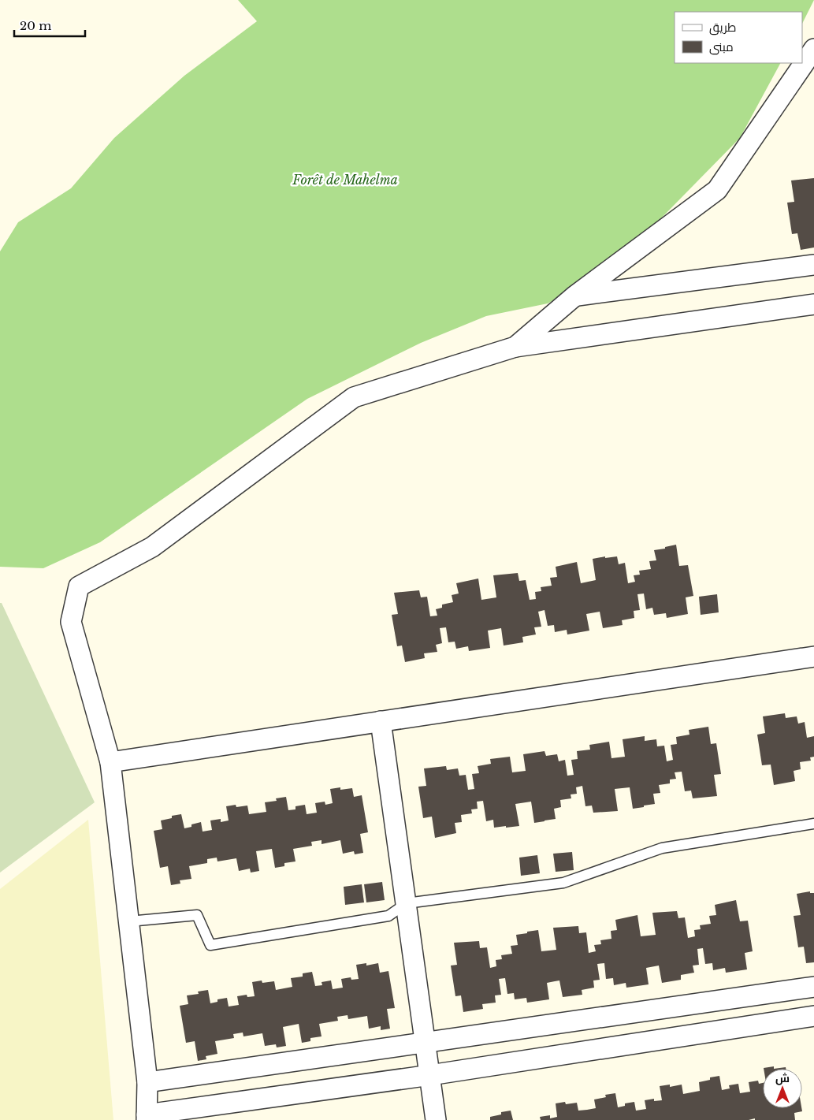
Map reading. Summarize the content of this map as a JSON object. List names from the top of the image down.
{
  "parks": ["Forêt de Mahelma"],
  "legend": ["طريق", "مبنى"],
  "scale_bar": "20 m",
  "north": "top"
}
